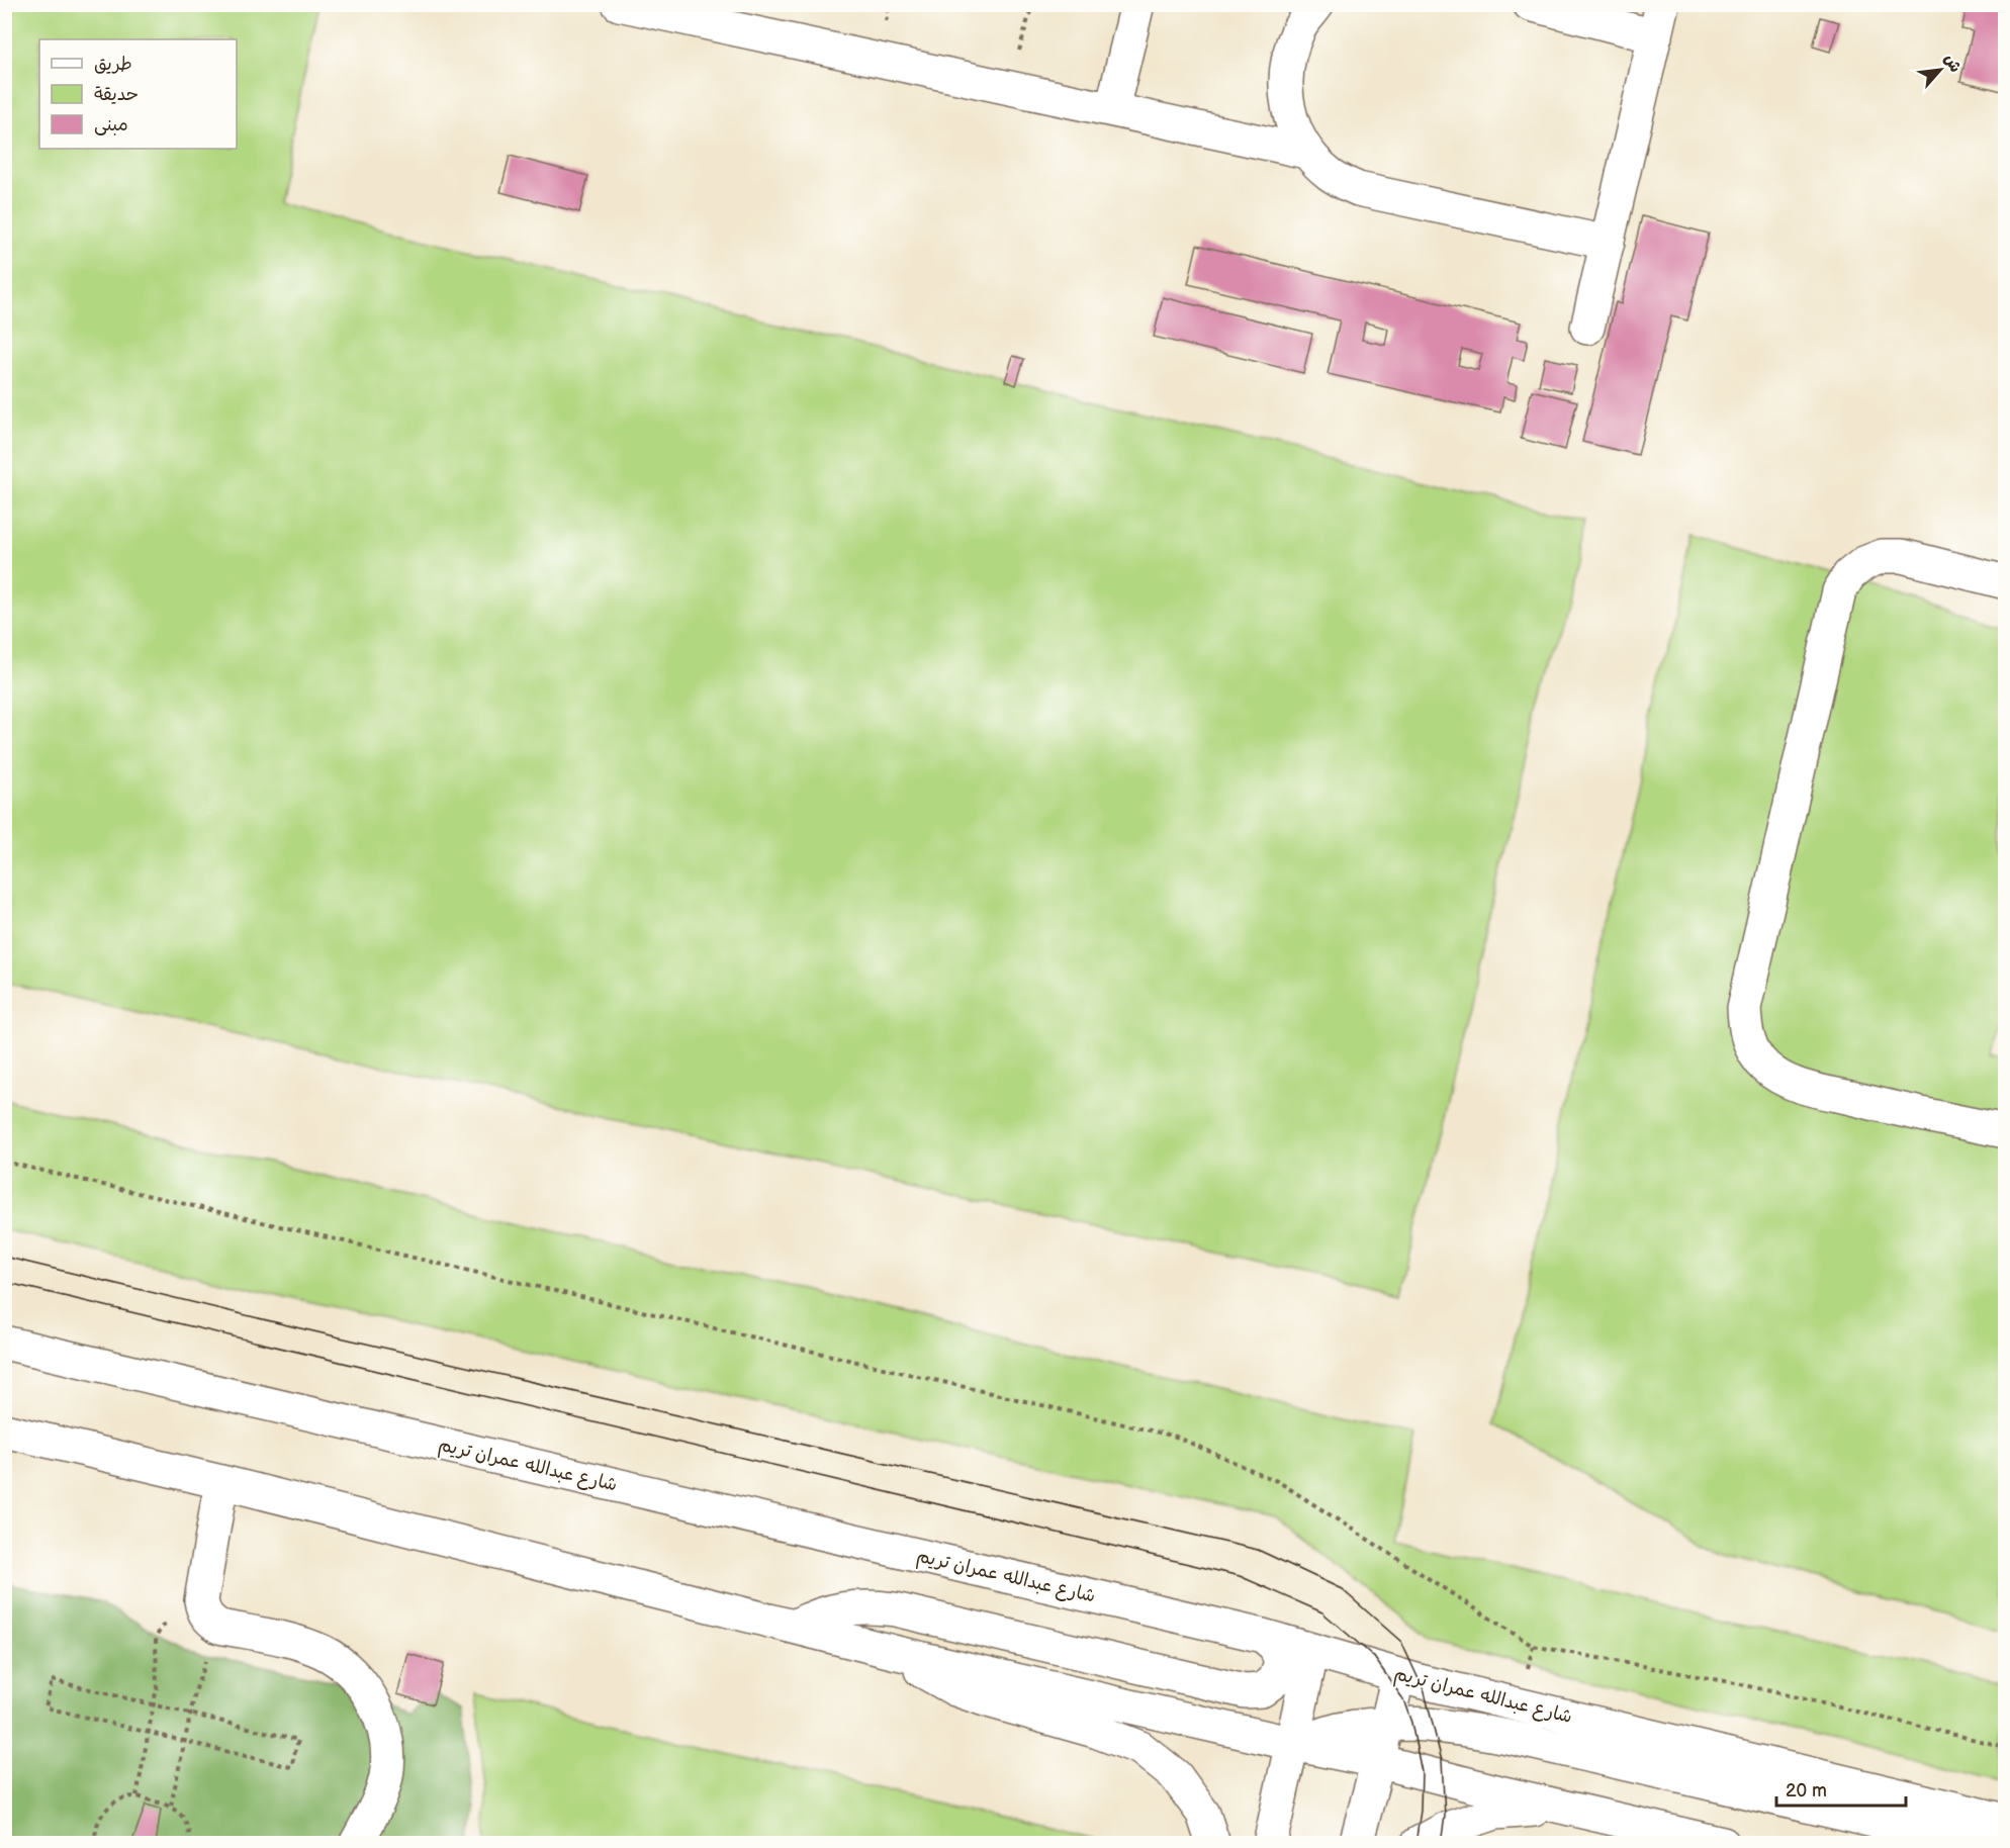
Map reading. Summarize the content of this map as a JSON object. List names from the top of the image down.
{
  "streets": {
    "street": ["شارع عبدالله عمران تريم"]
  },
  "legend": ["طريق", "حديقة", "مبنى"],
  "scale_bar": "20 m",
  "north": "top right"
}
